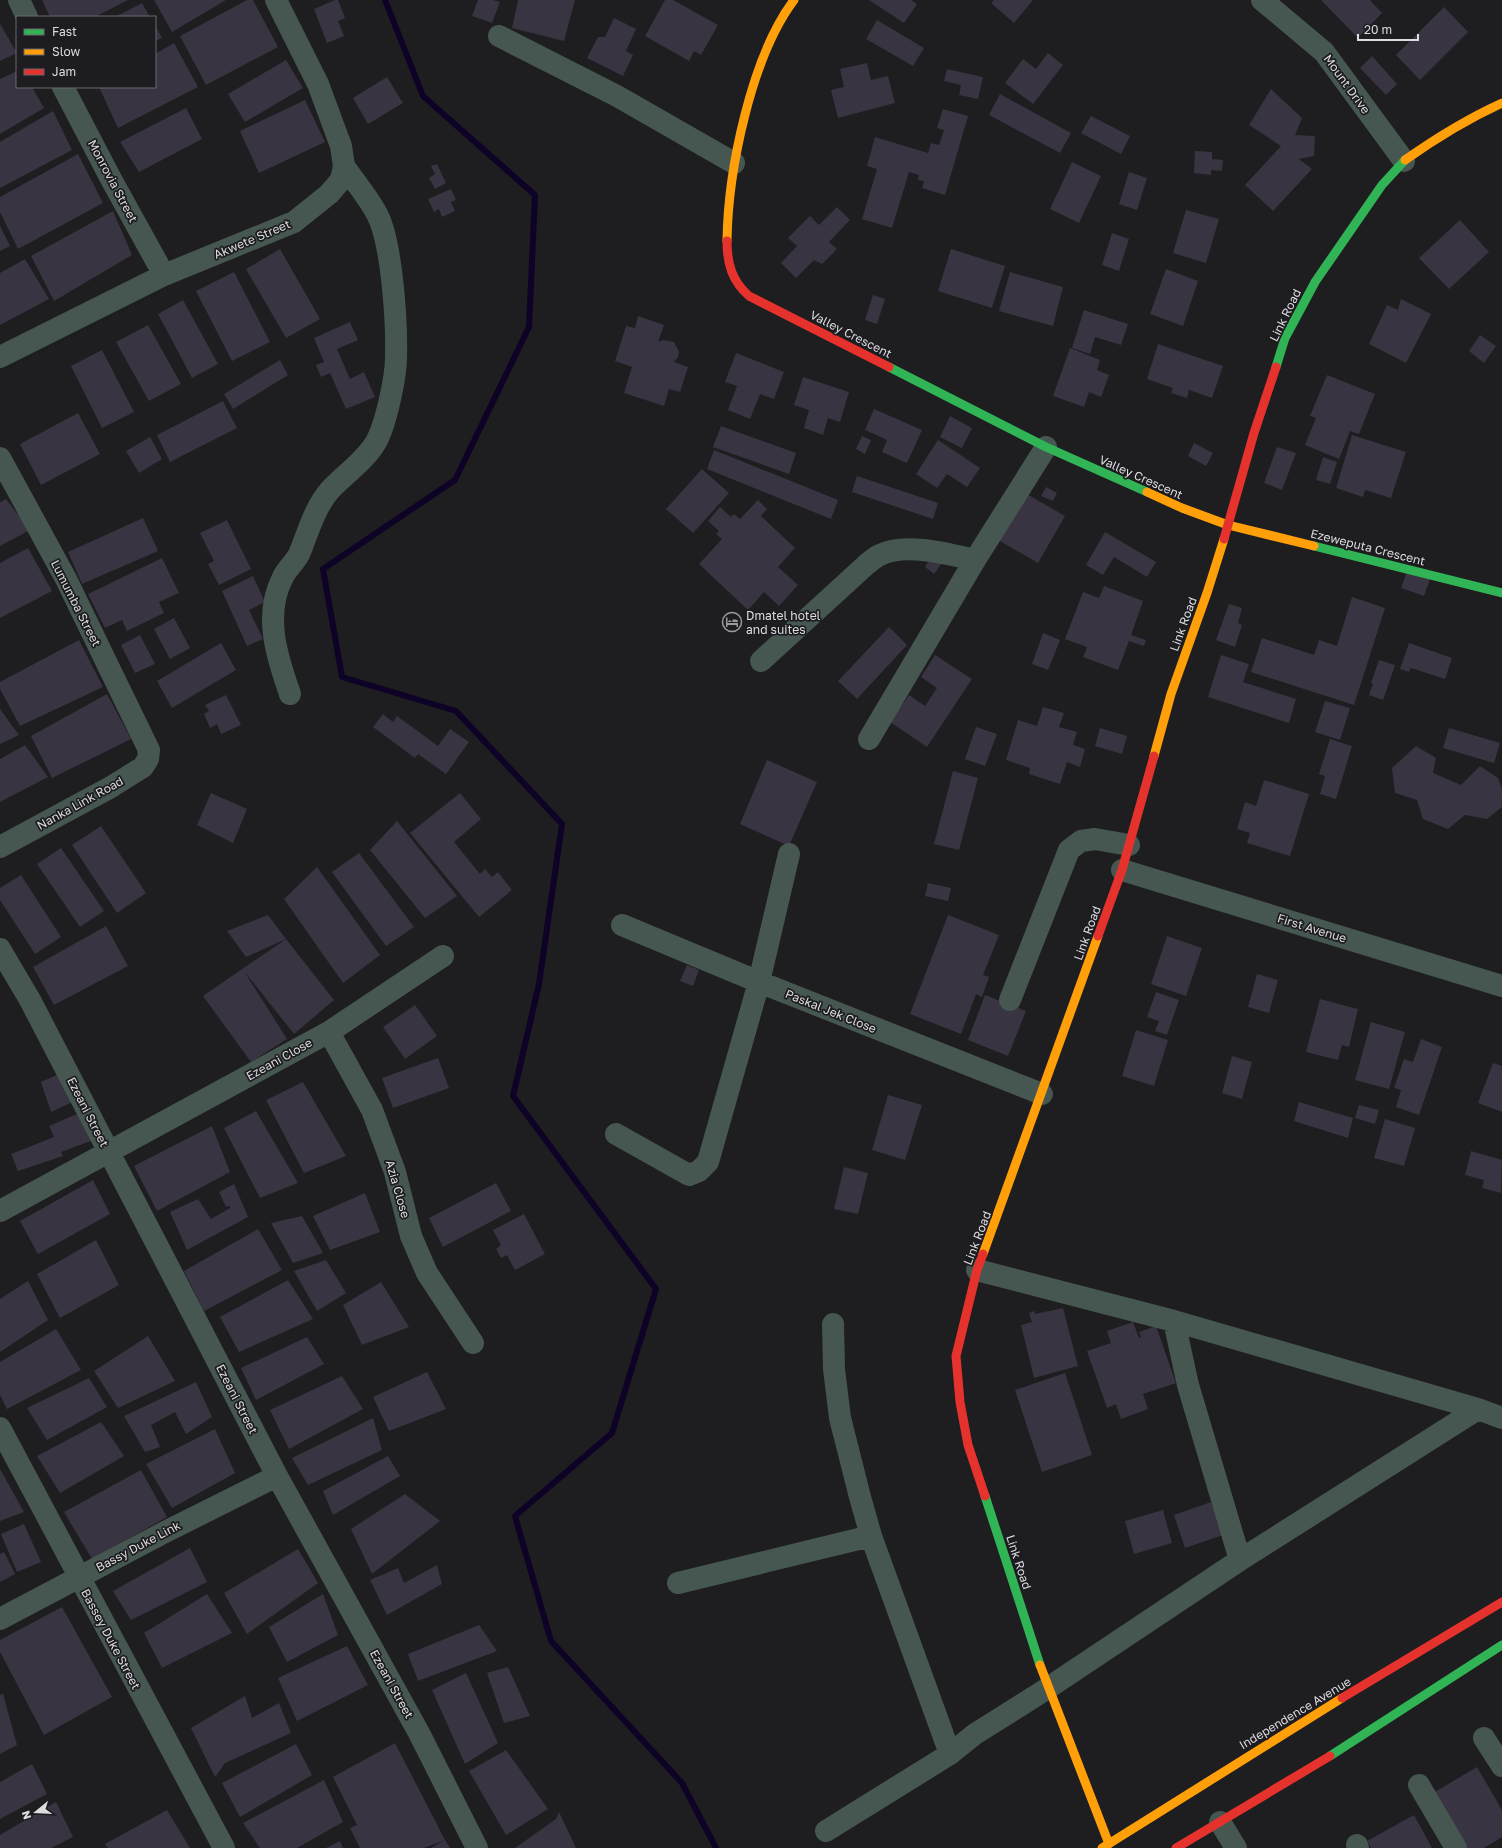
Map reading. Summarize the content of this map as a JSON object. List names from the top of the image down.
{
  "streets": {
    "street": [
      "Mount Drive",
      "Monrovia Street",
      "Akwete Street",
      "Link Road",
      "Valley Crescent",
      "Ezeweputa Crescent",
      "Lumumba Street",
      "Nanka Link Road",
      "First Avenue",
      "Paskal Jek Close",
      "Ezeani Close",
      "Ezeani Street",
      "Azia Close",
      "Bassy Duke Link",
      "Bassey Duke Street",
      "Independence Avenue"
    ]
  },
  "crossings": [
    ["Mount Drive", "Link Road"],
    ["Monrovia Street", "Akwete Street"],
    ["Link Road", "Valley Crescent"],
    ["Link Road", "Ezeweputa Crescent"],
    ["Link Road", "First Avenue"],
    ["Link Road", "Paskal Jek Close"],
    ["Link Road", "Independence Avenue"],
    ["Valley Crescent", "Ezeweputa Crescent"],
    ["Lumumba Street", "Nanka Link Road"],
    ["Ezeani Close", "Ezeani Street"],
    ["Ezeani Close", "Azia Close"],
    ["Ezeani Street", "Bassy Duke Link"],
    ["Bassy Duke Link", "Bassey Duke Street"]
  ],
  "places": {
    "hotel": ["Dmatel hotel and suites"]
  },
  "legend": ["Fast", "Slow", "Jam"],
  "scale_bar": "20 m",
  "north": "left"
}
